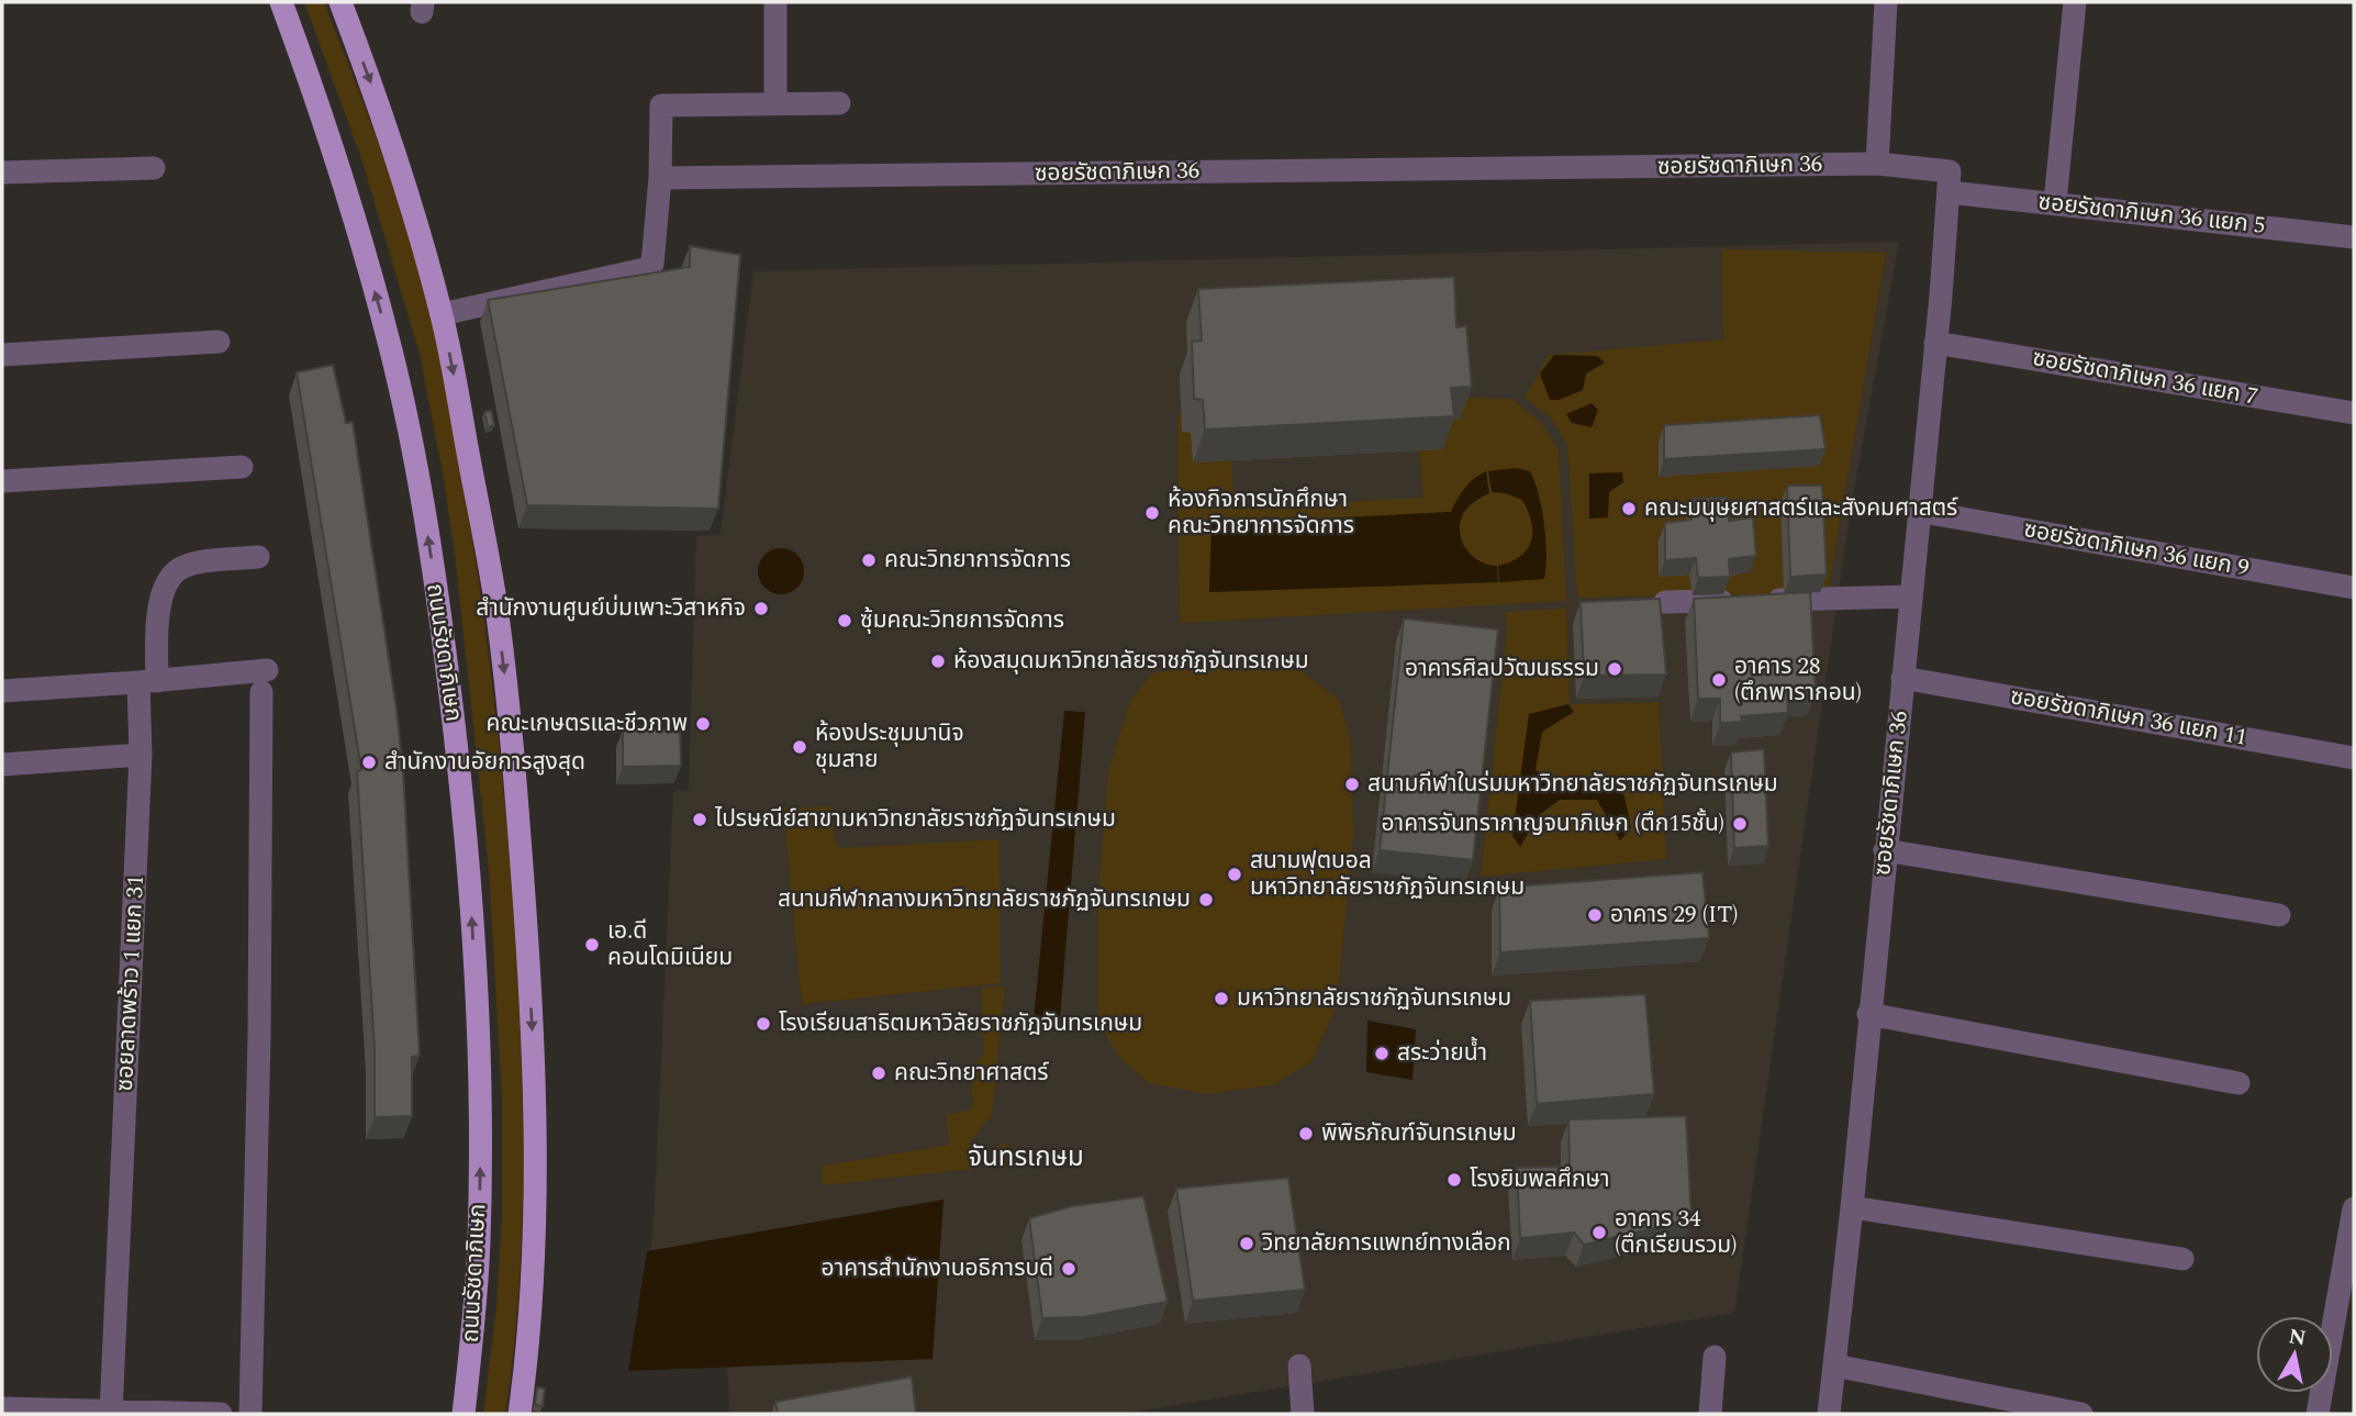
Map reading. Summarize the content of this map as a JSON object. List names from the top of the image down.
{
  "streets": {
    "main road": ["ถนนรัชดาภิเษก"],
    "street": [
      "ซอยรัชดาภิเษก 36",
      "ซอยรัชดาภิเษก 36 แยก 5",
      "ซอยรัชดาภิเษก 36 แยก 7",
      "ซอยรัชดาภิเษก 36 แยก 9",
      "ซอยรัชดาภิเษก 36 แยก 11",
      "ซอยลาดพร้าว 1 แยก 31"
    ]
  },
  "crossings": [
    ["ซอยรัชดาภิเษก 36", "ซอยรัชดาภิเษก 36 แยก 5"],
    ["ซอยรัชดาภิเษก 36", "ซอยรัชดาภิเษก 36 แยก 7"],
    ["ซอยรัชดาภิเษก 36", "ซอยรัชดาภิเษก 36 แยก 9"],
    ["ซอยรัชดาภิเษก 36", "ซอยรัชดาภิเษก 36 แยก 11"]
  ],
  "districts": ["จันทรเกษม"],
  "places": [
    "คณะมนุษยศาสตร์และสังคมศาสตร์",
    "ห้องกิจการนักศึกษา คณะวิทยาการจัดการ",
    "คณะวิทยาการจัดการ",
    "สำนักงานศูนย์บ่มเพาะวิสาหกิจ",
    "ซุ้มคณะวิทยการจัดการ",
    "ห้องสมุดมหาวิทยาลัยราชภัฏจันทรเกษม",
    "อาคารศิลปวัฒนธรรม",
    "อาคาร 28 (ตึกพารากอน)",
    "คณะเกษตรและชีวภาพ",
    "ห้องประชุมมานิจ ชุมสาย",
    "สำนักงานอัยการสูงสุด",
    "สนามกีฬาในร่มมหาวิทยาลัยราชภัฏจันทรเกษม",
    "ไปรษณีย์สาขามหาวิทยาลัยราชภัฏจันทรเกษม",
    "อาคารจันทรากาญจนาภิเษก (ตึก15ชั้น)",
    "สนามฟุตบอล มหาวิทยาลัยราชภัฏจันทรเกษม",
    "สนามกีฬากลางมหาวิทยาลัยราชภัฏจันทรเกษม",
    "อาคาร 29 (IT)",
    "เอ.ดี คอนโดมิเนียม",
    "มหาวิทยาลัยราชภัฏจันทรเกษม",
    "โรงเรียนสาธิตมหาวิลัยราชภัฎจันทรเกษม",
    "สระว่ายน้ำ",
    "คณะวิทยาศาสตร์",
    "พิพิธภัณฑ์จันทรเกษม",
    "โรงยิมพลศึกษา",
    "อาคาร 34 (ตึกเรียนรวม)",
    "วิทยาลัยการแพทย์ทางเลือก",
    "อาคารสำนักงานอธิการบดี"
  ],
  "north": "top"
}
